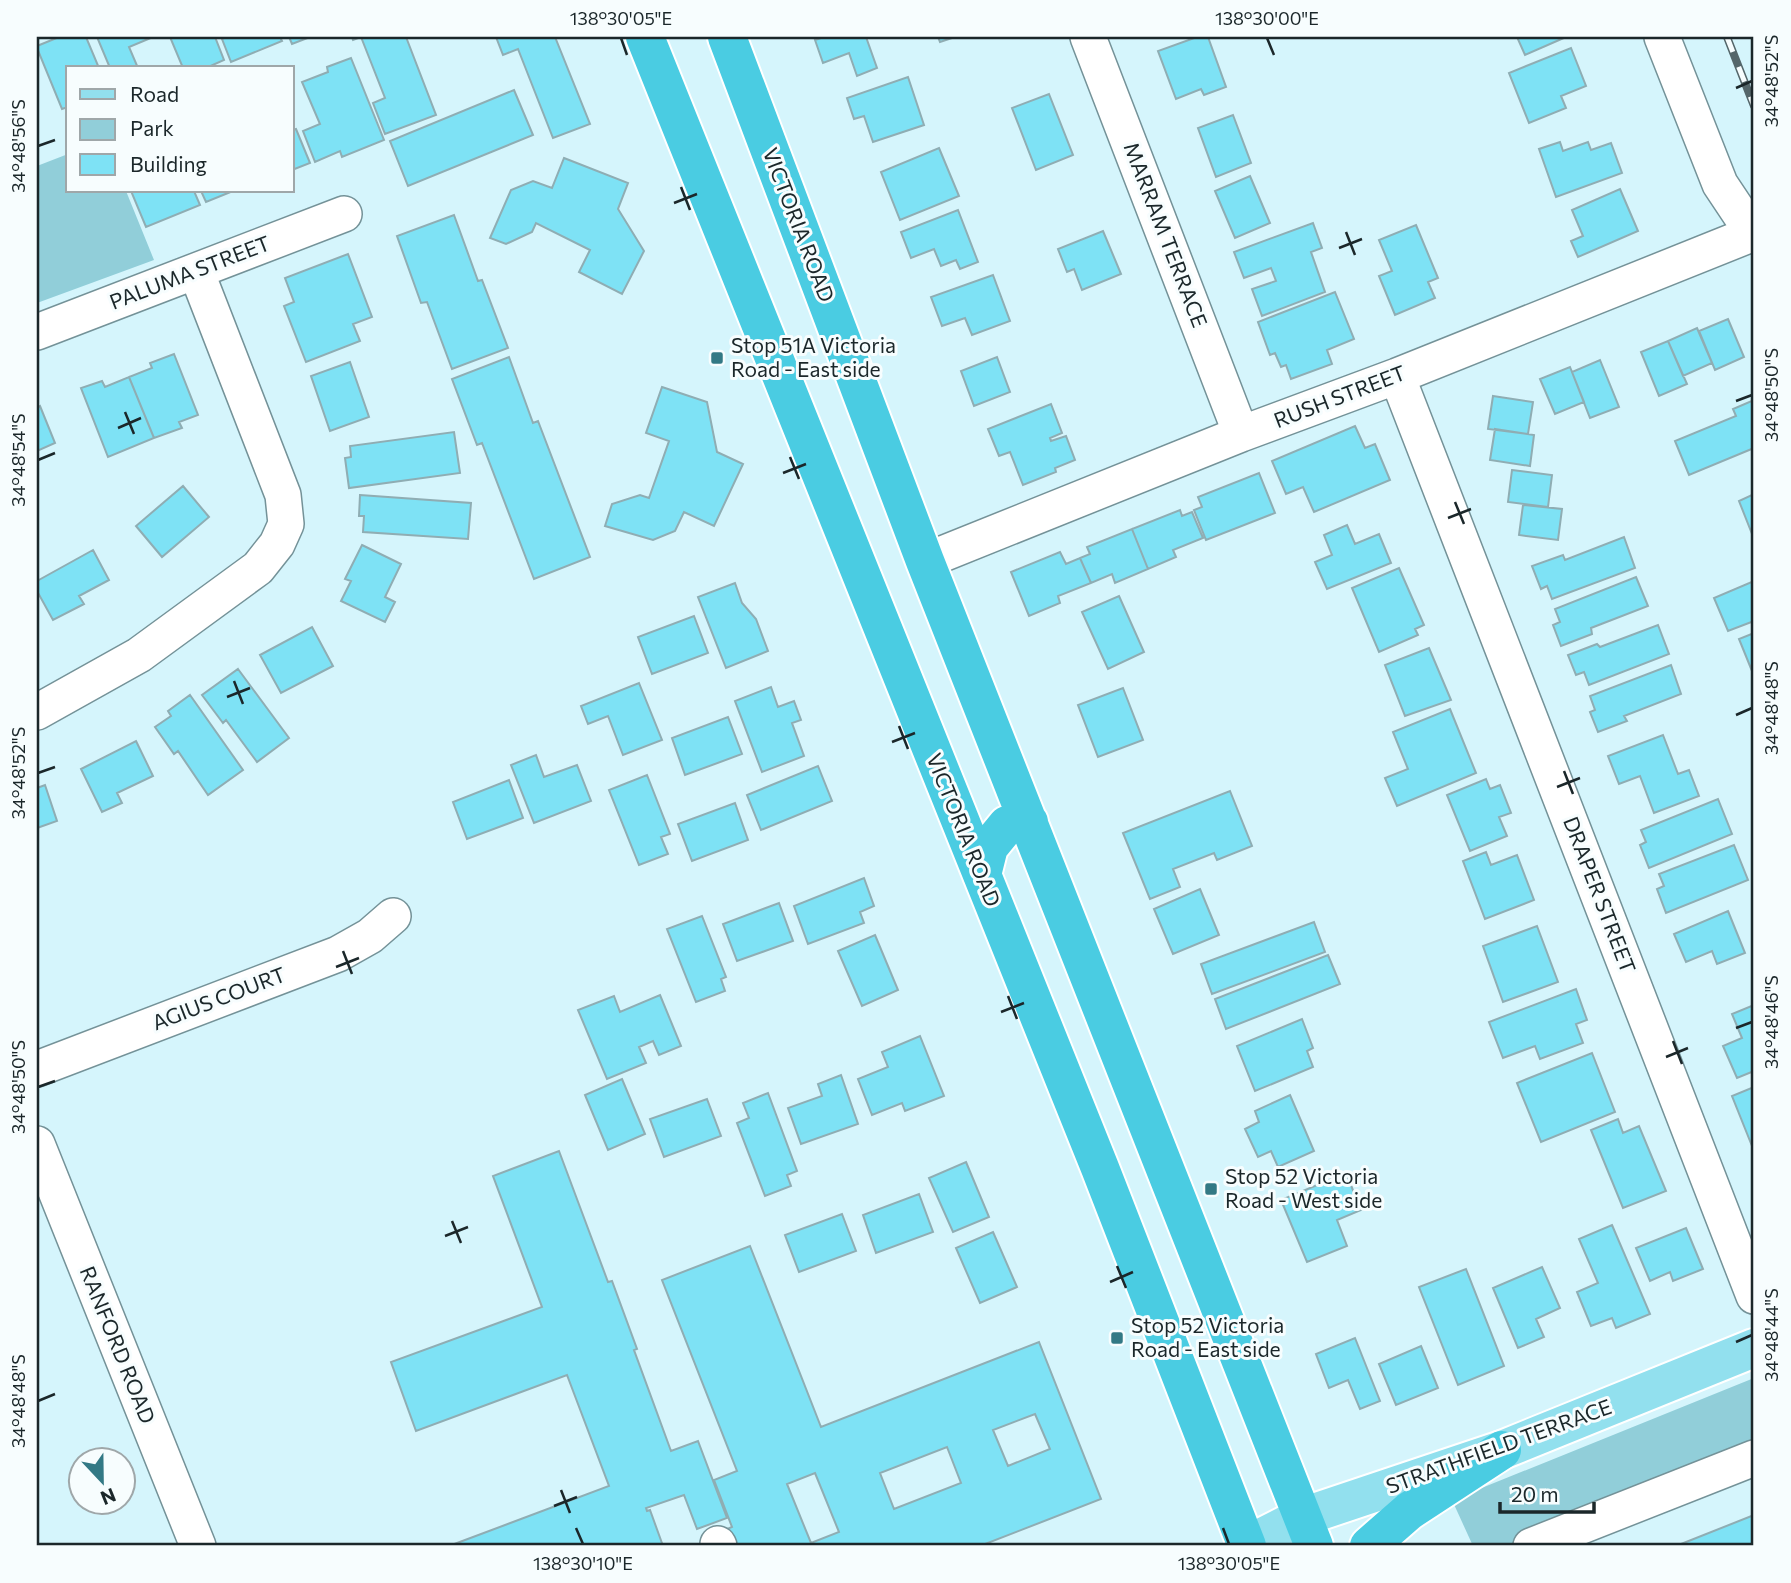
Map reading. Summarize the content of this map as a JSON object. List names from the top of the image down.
{
  "streets": {
    "highway": ["VICTORIA ROAD"],
    "main road": ["STRATHFIELD TERRACE"],
    "street": [
      "MARRAM TERRACE",
      "PALUMA STREET",
      "RUSH STREET",
      "DRAPER STREET",
      "AGIUS COURT",
      "RANFORD ROAD"
    ]
  },
  "crossings": [
    ["VICTORIA ROAD", "RUSH STREET"],
    ["VICTORIA ROAD", "STRATHFIELD TERRACE"],
    ["MARRAM TERRACE", "RUSH STREET"],
    ["RUSH STREET", "DRAPER STREET"]
  ],
  "places": {
    "transit": ["Stop 51A Victoria Road - East side", "Stop 52 Victoria Road - West side", "Stop 52 Victoria Road - East side"]
  },
  "legend": ["Road", "Park", "Building"],
  "scale_bar": "20 m",
  "north": "bottom",
  "coordinates": [
    "138°30'05\"E",
    "138°30'00\"E",
    "34°48'52\"S",
    "34°48'56\"S",
    "34°48'50\"S",
    "34°48'54\"S",
    "34°48'48\"S",
    "34°48'46\"S",
    "34°48'44\"S",
    "138°30'10\"E"
  ]
}
